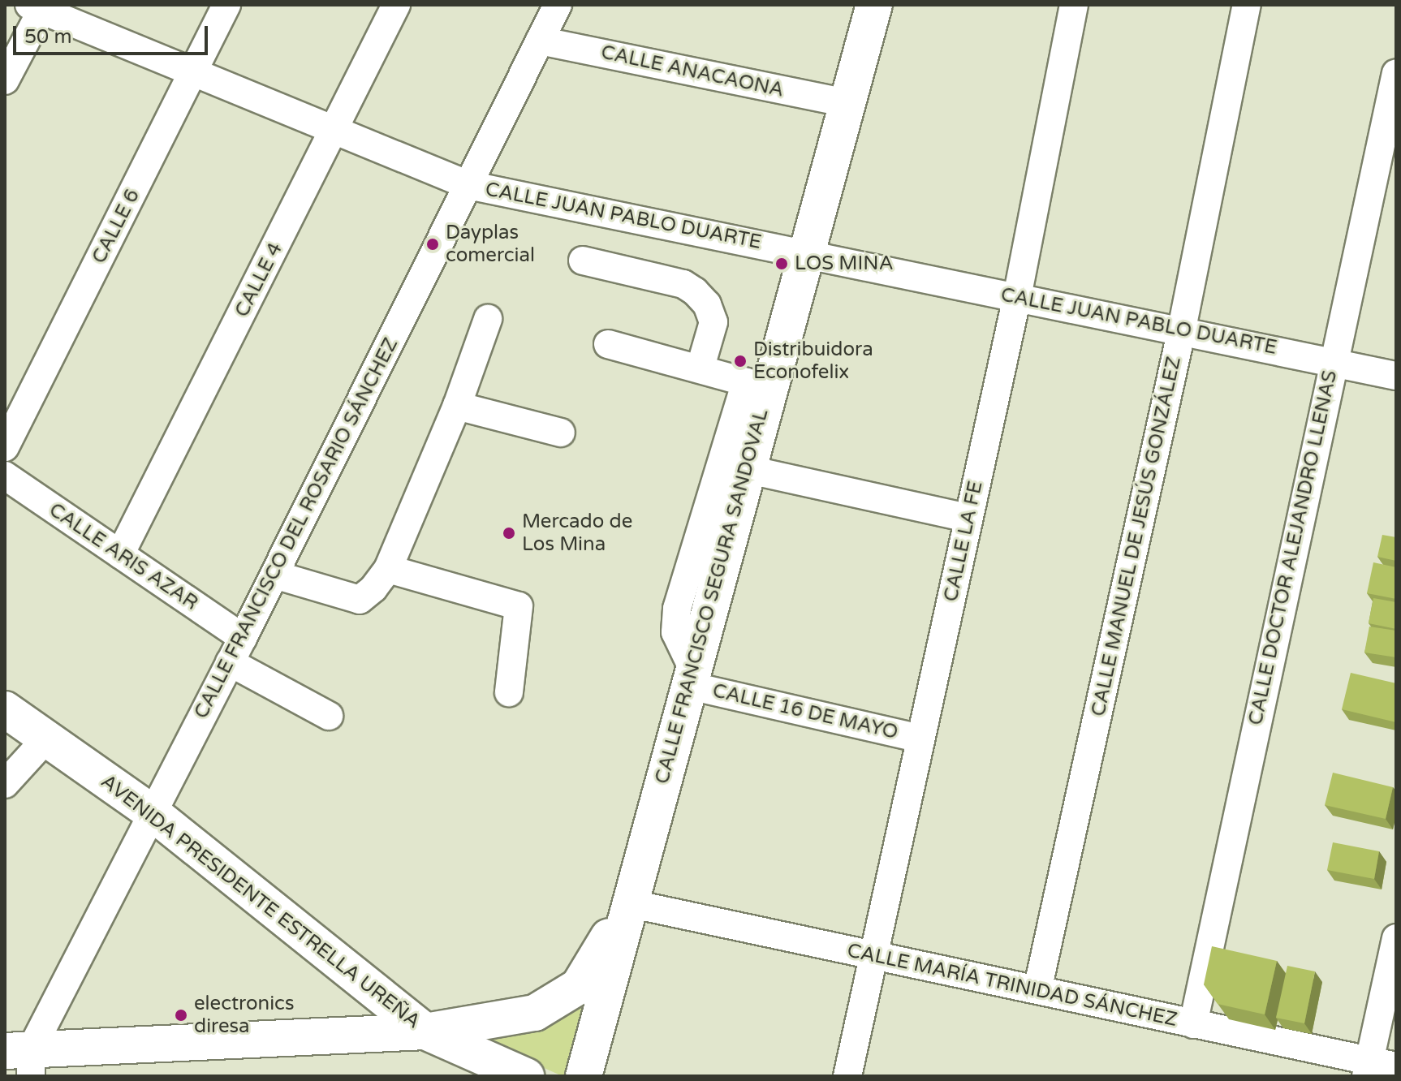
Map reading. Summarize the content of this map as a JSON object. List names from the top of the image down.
{
  "streets": {
    "main road": ["CALLE FRANCISCO SEGURA SANDOVAL", "AVENIDA PRESIDENTE ESTRELLA UREÑA"],
    "street": [
      "CALLE ANACAONA",
      "CALLE JUAN PABLO DUARTE",
      "CALLE 6",
      "CALLE 4",
      "CALLE FRANCISCO DEL ROSARIO SÁNCHEZ",
      "CALLE MANUEL DE JESÚS GONZÁLEZ",
      "CALLE LA FE",
      "CALLE DOCTOR ALEJANDRO LLENAS",
      "CALLE ARIS AZAR",
      "CALLE 16 DE MAYO",
      "CALLE MARÍA TRINIDAD SÁNCHEZ"
    ]
  },
  "crossings": [
    ["CALLE ANACAONA", "CALLE FRANCISCO DEL ROSARIO SÁNCHEZ"],
    ["CALLE ANACAONA", "CALLE FRANCISCO SEGURA SANDOVAL"],
    ["CALLE JUAN PABLO DUARTE", "CALLE 6"],
    ["CALLE JUAN PABLO DUARTE", "CALLE 4"],
    ["CALLE JUAN PABLO DUARTE", "CALLE FRANCISCO DEL ROSARIO SÁNCHEZ"],
    ["CALLE JUAN PABLO DUARTE", "CALLE MANUEL DE JESÚS GONZÁLEZ"],
    ["CALLE JUAN PABLO DUARTE", "CALLE LA FE"],
    ["CALLE JUAN PABLO DUARTE", "CALLE DOCTOR ALEJANDRO LLENAS"],
    ["CALLE JUAN PABLO DUARTE", "CALLE FRANCISCO SEGURA SANDOVAL"],
    ["CALLE 4", "CALLE ARIS AZAR"],
    ["CALLE FRANCISCO DEL ROSARIO SÁNCHEZ", "CALLE ARIS AZAR"],
    ["CALLE FRANCISCO DEL ROSARIO SÁNCHEZ", "AVENIDA PRESIDENTE ESTRELLA UREÑA"],
    ["CALLE MANUEL DE JESÚS GONZÁLEZ", "CALLE MARÍA TRINIDAD SÁNCHEZ"],
    ["CALLE LA FE", "CALLE 16 DE MAYO"],
    ["CALLE LA FE", "CALLE MARÍA TRINIDAD SÁNCHEZ"],
    ["CALLE DOCTOR ALEJANDRO LLENAS", "CALLE MARÍA TRINIDAD SÁNCHEZ"],
    ["CALLE FRANCISCO SEGURA SANDOVAL", "CALLE 16 DE MAYO"],
    ["CALLE FRANCISCO SEGURA SANDOVAL", "CALLE MARÍA TRINIDAD SÁNCHEZ"]
  ],
  "places": [
    "Dayplas comercial",
    "LOS MINA",
    "Distribuidora Econofelix",
    "Mercado de Los Mina",
    "electronics diresa"
  ],
  "scale_bar": "50 m"
}
